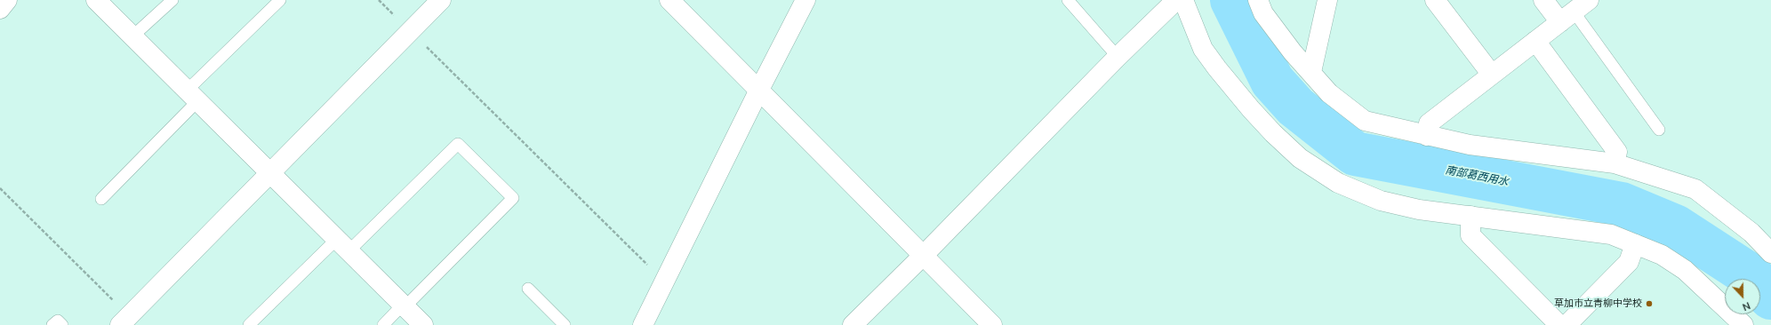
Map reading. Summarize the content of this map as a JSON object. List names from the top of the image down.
{
  "water": ["南部葛西用水"],
  "places": ["草加市立青柳中学校"],
  "north": "bottom"
}
